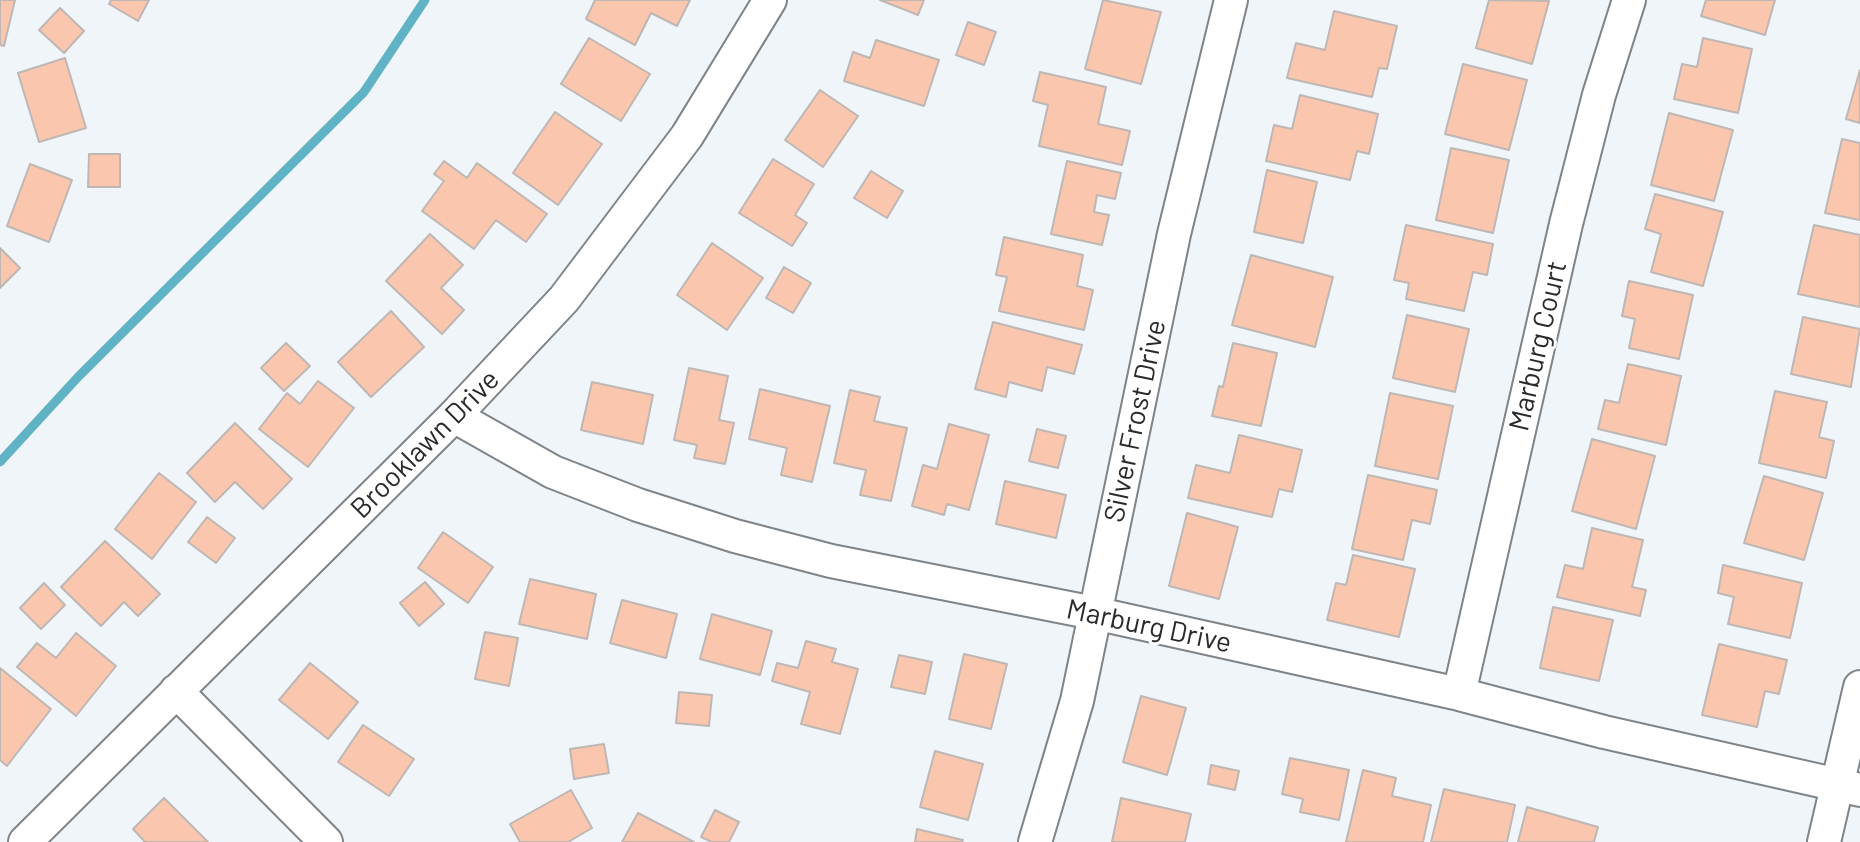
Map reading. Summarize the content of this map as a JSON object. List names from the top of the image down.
{
  "streets": {
    "street": [
      "Marburg Court",
      "Silver Frost Drive",
      "Brooklawn Drive",
      "Marburg Drive"
    ]
  },
  "crossings": [
    ["Marburg Court", "Marburg Drive"],
    ["Silver Frost Drive", "Marburg Drive"],
    ["Brooklawn Drive", "Marburg Drive"]
  ]
}
